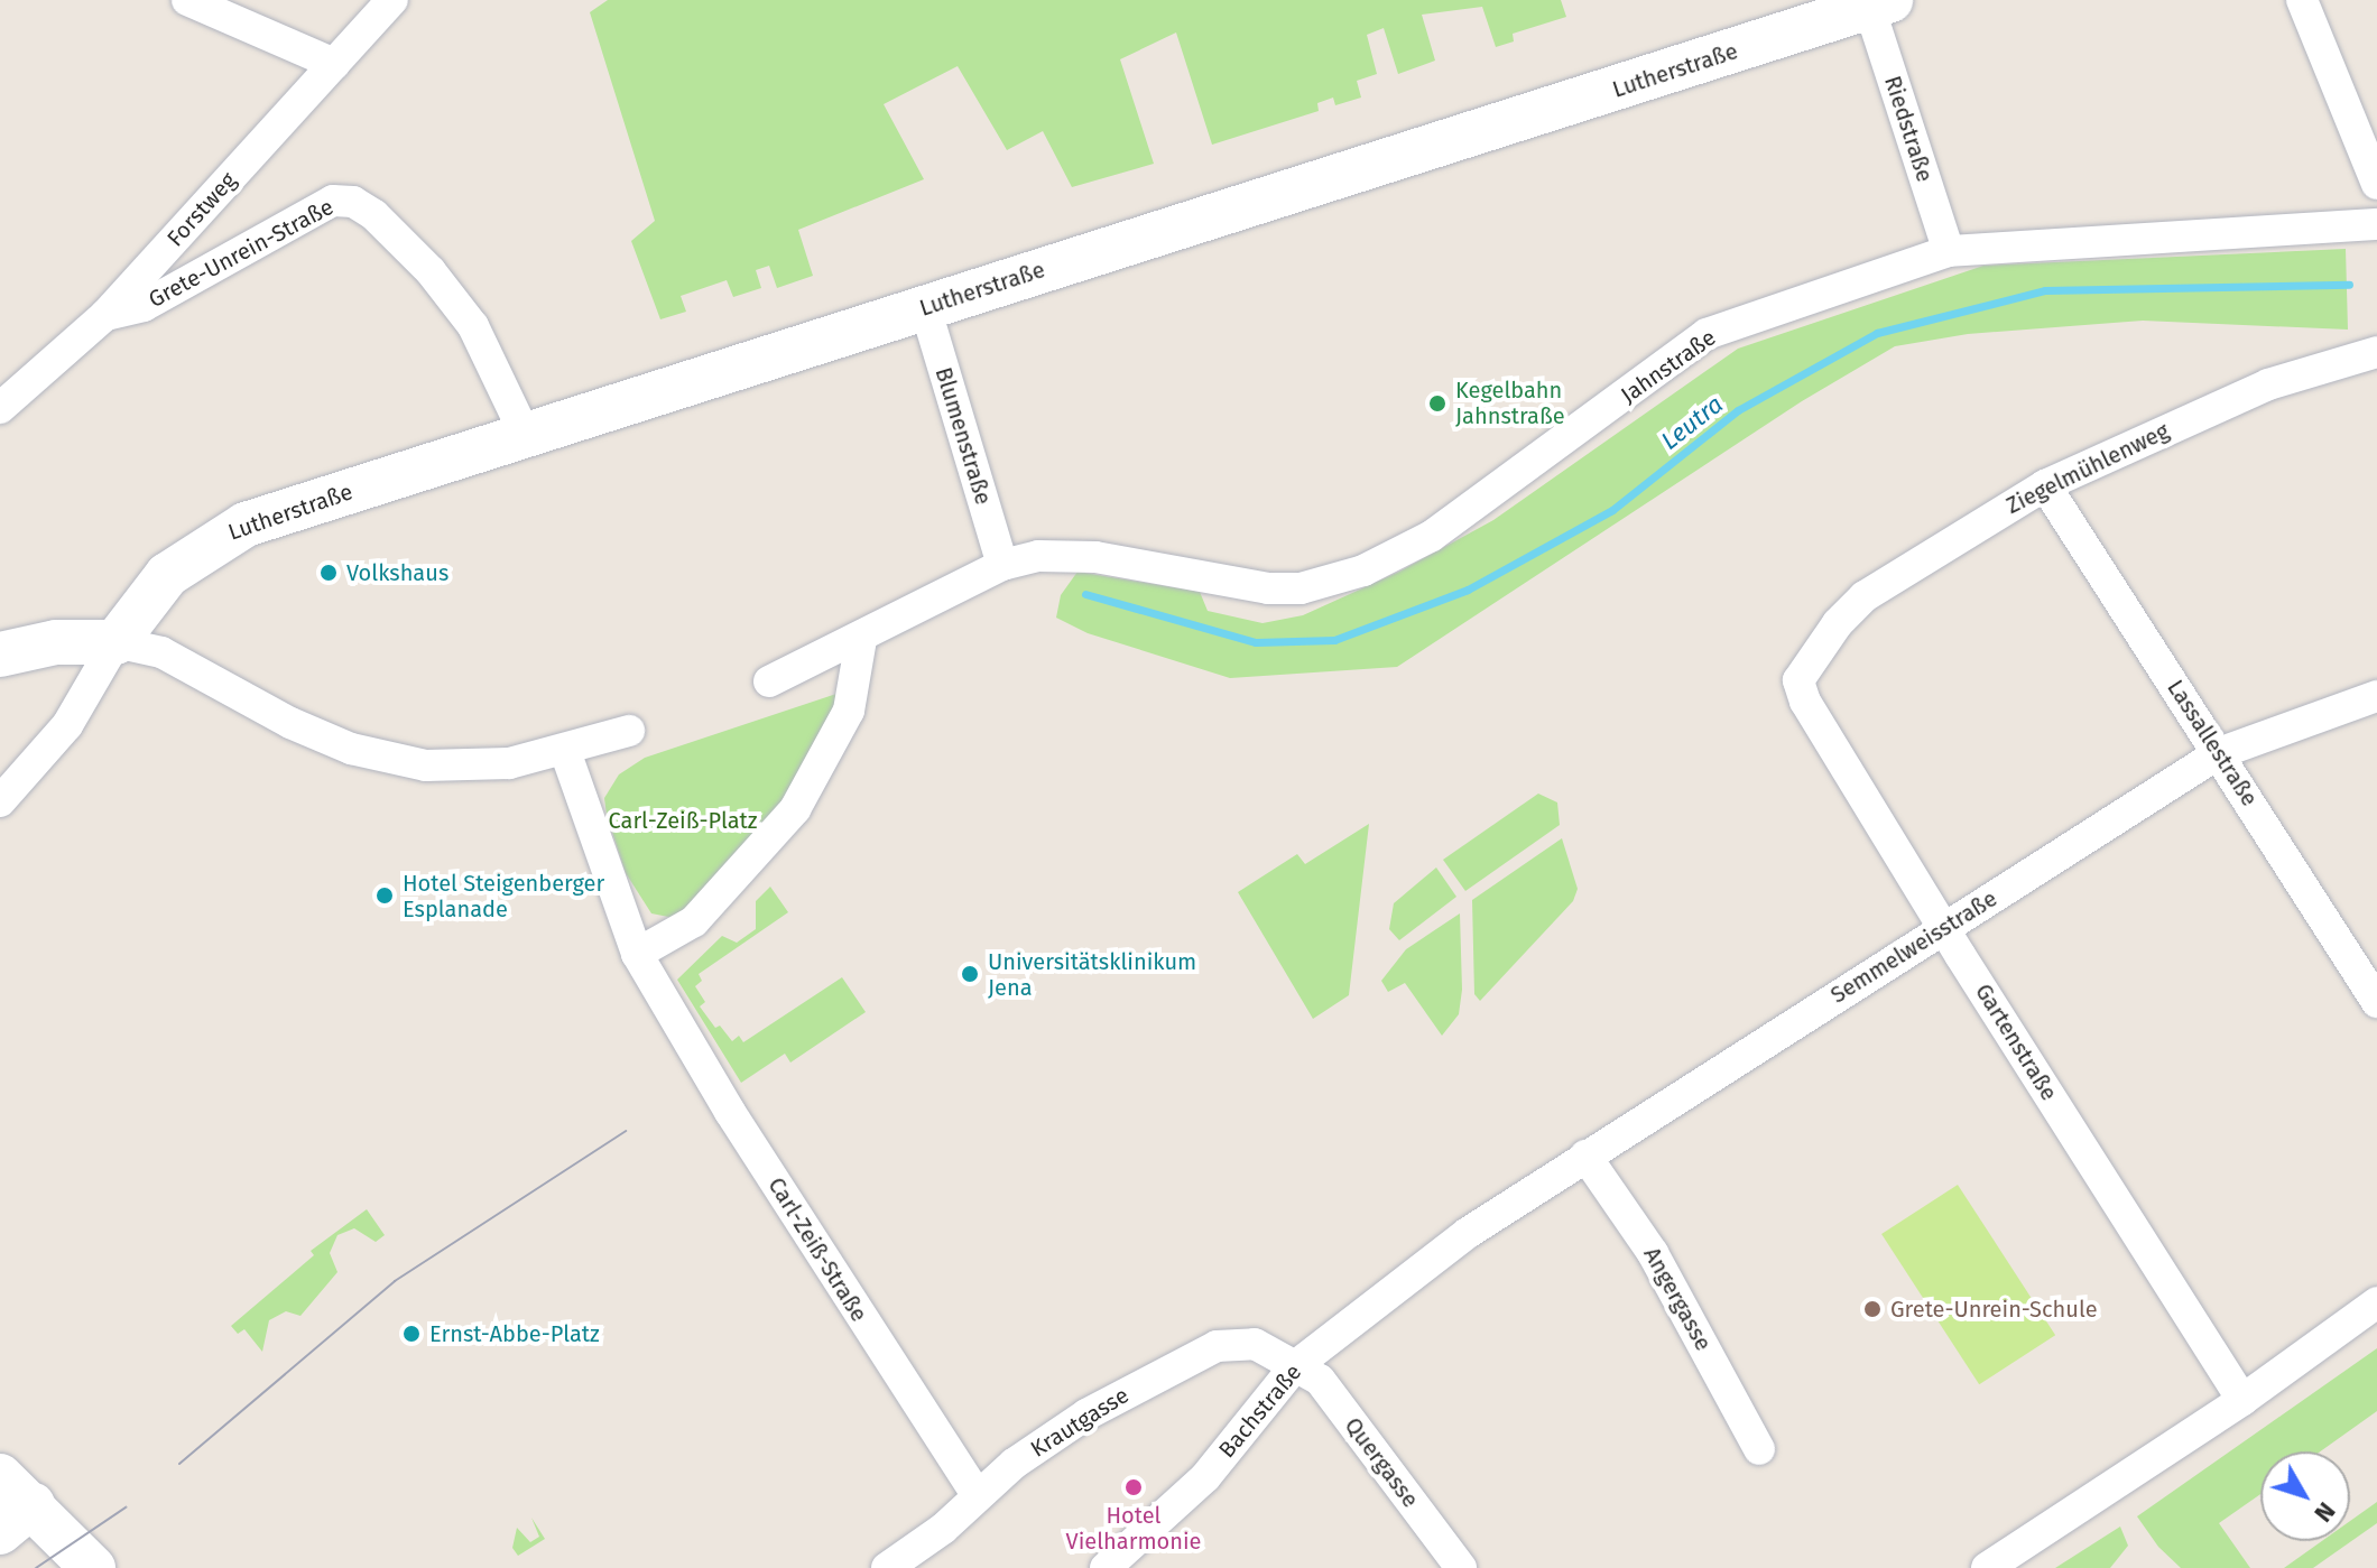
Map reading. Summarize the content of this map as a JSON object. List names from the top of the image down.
{
  "streets": {
    "street": [
      "Lutherstraße",
      "Riedstraße",
      "Forstweg",
      "Grete-Unrein-Straße",
      "Jahnstraße",
      "Blumenstraße",
      "Ziegelmühlenweg",
      "Lassallestraße",
      "Semmelweisstraße",
      "Gartenstraße",
      "Carl-Zeiß-Straße",
      "Angergasse",
      "Bachstraße",
      "Krautgasse",
      "Quergasse"
    ]
  },
  "crossings": [
    ["Lutherstraße", "Riedstraße"],
    ["Lutherstraße", "Grete-Unrein-Straße"],
    ["Lutherstraße", "Blumenstraße"],
    ["Riedstraße", "Jahnstraße"],
    ["Forstweg", "Grete-Unrein-Straße"],
    ["Jahnstraße", "Blumenstraße"],
    ["Ziegelmühlenweg", "Lassallestraße"],
    ["Ziegelmühlenweg", "Gartenstraße"],
    ["Lassallestraße", "Semmelweisstraße"],
    ["Semmelweisstraße", "Gartenstraße"],
    ["Semmelweisstraße", "Angergasse"],
    ["Semmelweisstraße", "Bachstraße"],
    ["Carl-Zeiß-Straße", "Krautgasse"],
    ["Bachstraße", "Krautgasse"],
    ["Bachstraße", "Quergasse"],
    ["Krautgasse", "Quergasse"]
  ],
  "water": ["Leutra"],
  "parks": ["Carl-Zeiß-Platz"],
  "places": [
    "Kegelbahn Jahnstraße",
    "Volkshaus",
    "Hotel Steigenberger Esplanade",
    "Universitätsklinikum Jena",
    "Grete-Unrein-Schule",
    "Ernst-Abbe-Platz",
    "Hotel Vielharmonie"
  ],
  "north": "bottom right"
}
